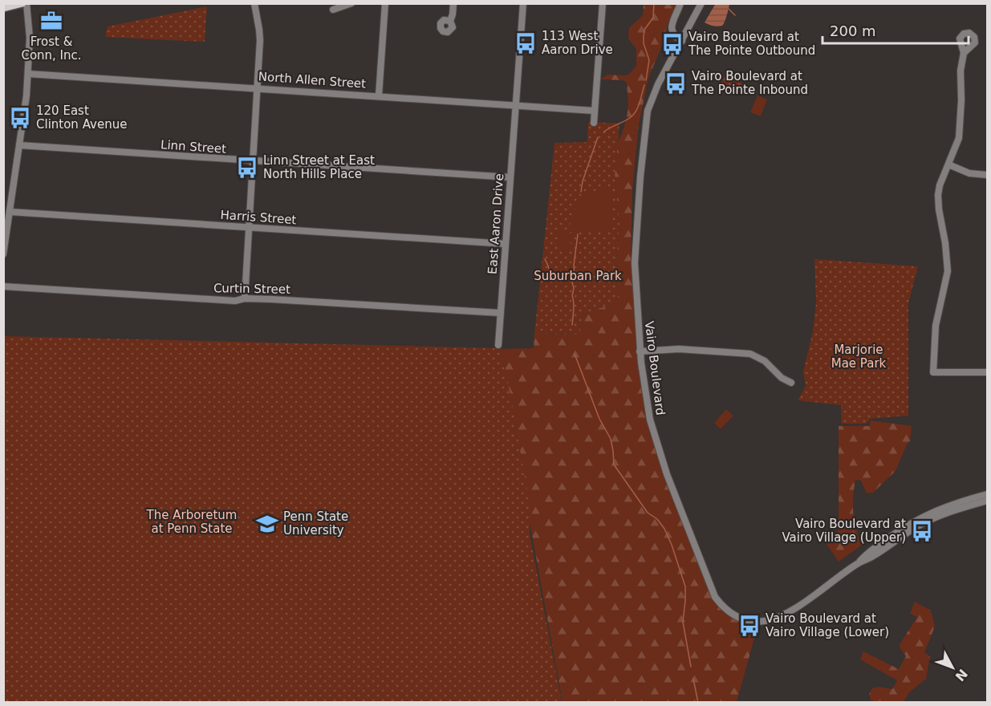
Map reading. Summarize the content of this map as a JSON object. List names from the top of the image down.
{
  "streets": {
    "street": [
      "North Allen Street",
      "Linn Street",
      "Harris Street",
      "East Aaron Drive",
      "Curtin Street",
      "Vairo Boulevard"
    ]
  },
  "crossings": [
    ["North Allen Street", "East Aaron Drive"],
    ["Linn Street", "East Aaron Drive"],
    ["Harris Street", "East Aaron Drive"],
    ["East Aaron Drive", "Curtin Street"]
  ],
  "parks": ["Suburban Park", "Marjorie Mae Park", "The Arboretum at Penn State"],
  "places": {
    "office": ["Frost & Conn, Inc."],
    "bus stop": [
      "113 West Aaron Drive",
      "Vairo Boulevard at The Pointe Outbound",
      "Vairo Boulevard at The Pointe Inbound",
      "120 East Clinton Avenue",
      "Linn Street at East North Hills Place",
      "Vairo Boulevard at Vairo Village (Upper)",
      "Vairo Boulevard at Vairo Village (Lower)"
    ],
    "school or university": ["Penn State University"]
  },
  "scale_bar": "200 m",
  "north": "bottom right"
}
